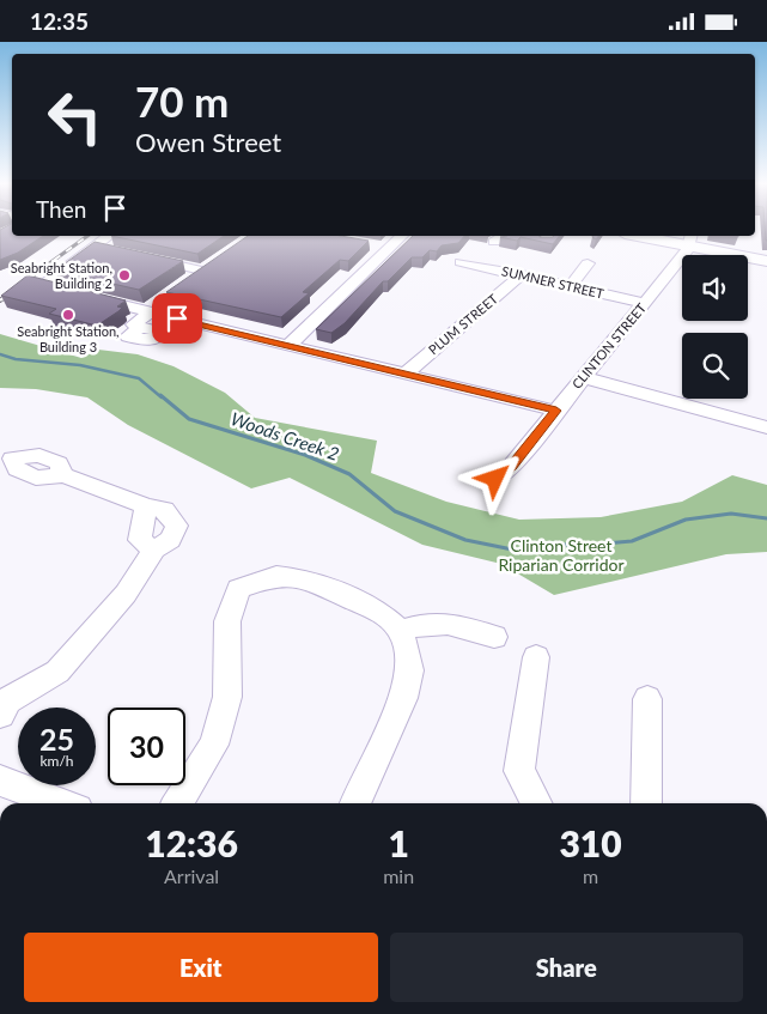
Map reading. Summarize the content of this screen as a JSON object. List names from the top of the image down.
{
  "streets": {
    "street": ["SUMNER STREET", "PLUM STREET", "CLINTON STREET"]
  },
  "crossings": [
    ["SUMNER STREET", "PLUM STREET"],
    ["SUMNER STREET", "CLINTON STREET"]
  ],
  "water": ["Woods Creek 2"],
  "parks": ["Clinton Street Riparian Corridor"],
  "places": ["Seabright Station, Building 2", "Seabright Station, Building 3"],
  "page": {
    "status": "12:35",
    "turn": ["70 m", "Owen Street"],
    "then": "Then",
    "speed": "25 km/h",
    "limit": "30",
    "eta": [
      "12:36",
      "Arrival",
      "1",
      "min",
      "310",
      "m"
    ],
    "buttons": ["Exit", "Share"]
  }
}
